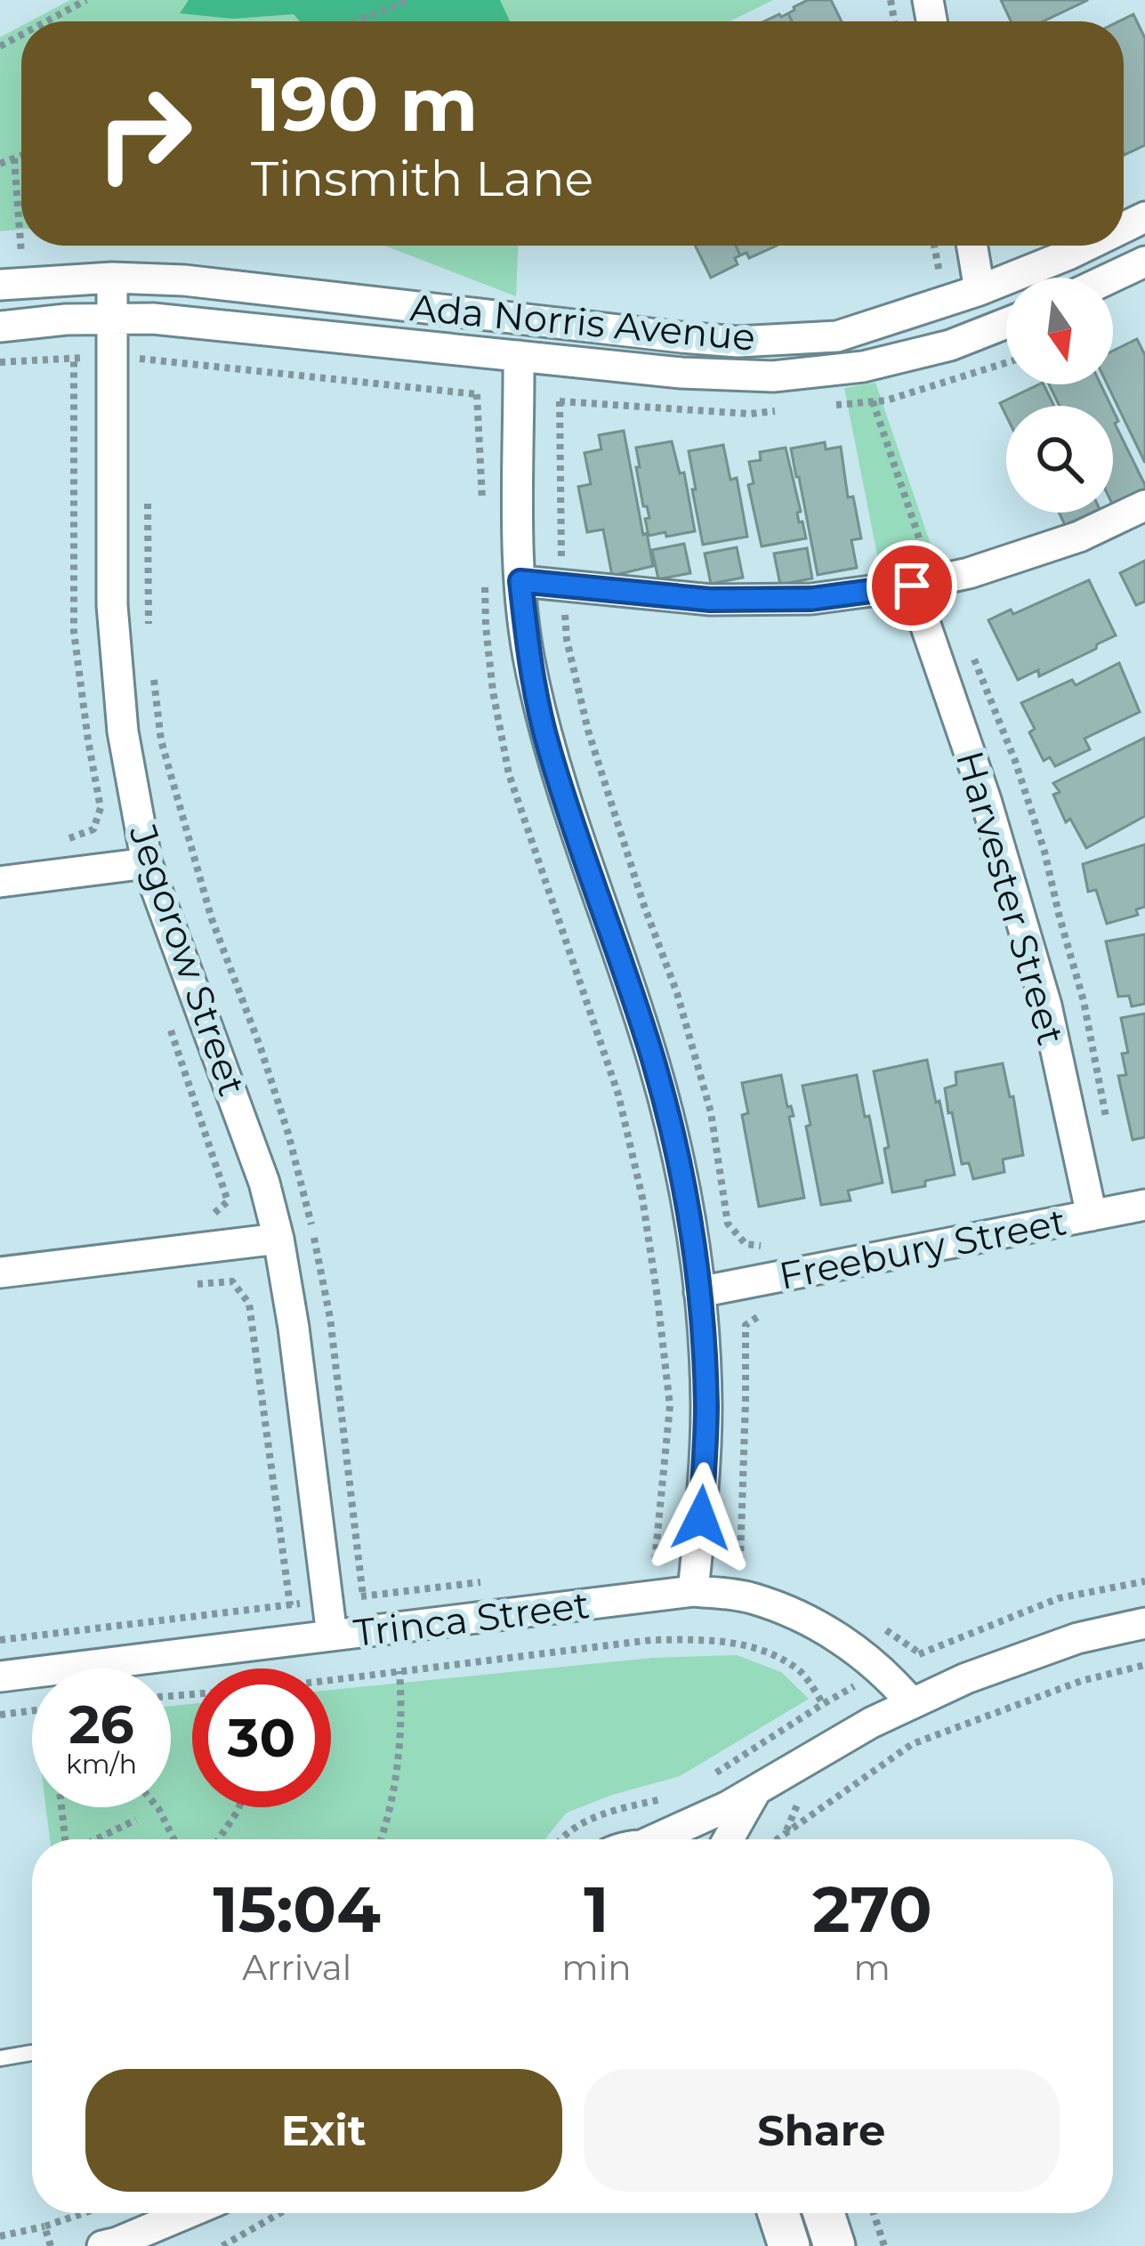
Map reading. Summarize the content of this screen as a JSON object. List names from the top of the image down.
{
  "streets": {
    "street": [
      "Ada Norris Avenue",
      "Harvester Street",
      "Jegorow Street",
      "Freebury Street",
      "Trinca Street"
    ]
  },
  "crossings": [
    ["Ada Norris Avenue", "Jegorow Street"],
    ["Harvester Street", "Freebury Street"],
    ["Jegorow Street", "Trinca Street"]
  ],
  "north": "bottom",
  "page": {
    "turn": ["190 m", "Tinsmith Lane"],
    "speed": "26 km/h",
    "limit": "30",
    "eta": [
      "15:04",
      "Arrival",
      "1",
      "min",
      "270",
      "m"
    ],
    "buttons": ["Exit", "Share"]
  }
}
